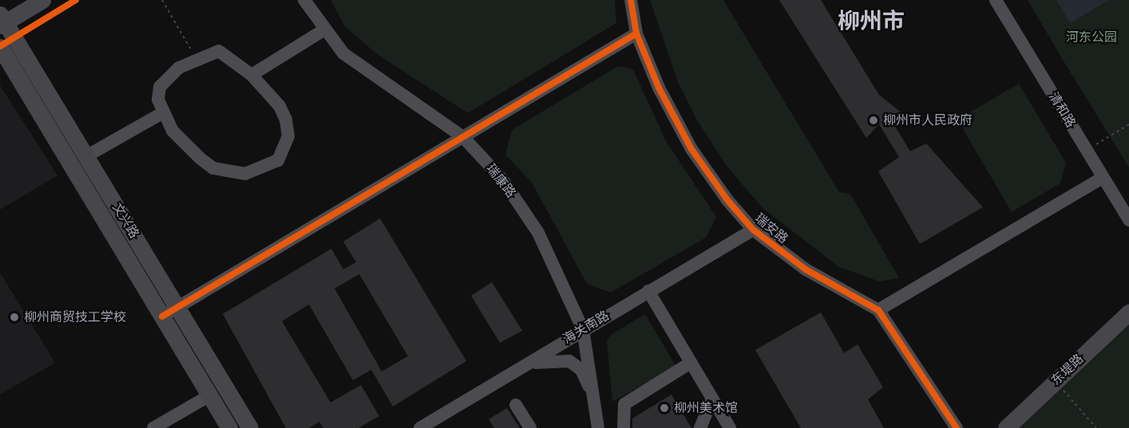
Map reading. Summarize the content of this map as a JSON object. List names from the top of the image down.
{
  "streets": {
    "main road": ["文兴路", "东堤路"],
    "street": [
      "清和路",
      "瑞康路",
      "瑞安路",
      "海关南路"
    ]
  },
  "crossings": [
    ["瑞康路", "海关南路"],
    ["瑞安路", "海关南路"]
  ],
  "districts": ["柳州市"],
  "parks": ["河东公园"],
  "places": ["柳州市人民政府", "柳州商贸技工学校", "柳州美术馆"]
}
